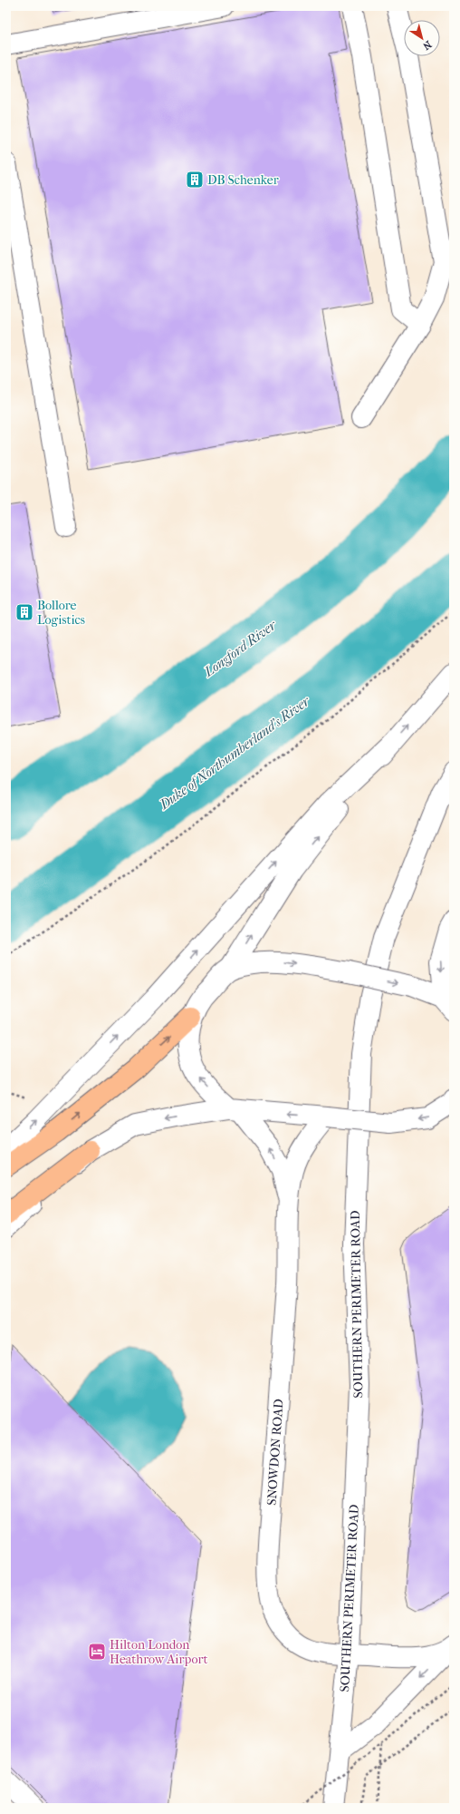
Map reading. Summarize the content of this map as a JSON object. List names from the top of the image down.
{
  "streets": {
    "street": ["SOUTHERN PERIMETER ROAD", "SNOWDON ROAD"]
  },
  "crossings": [
    ["SOUTHERN PERIMETER ROAD", "SNOWDON ROAD"]
  ],
  "water": ["Longford River", "Duke of Northumberland's River"],
  "places": {
    "building": ["DB Schenker", "Bollore Logistics"],
    "hotel": ["Hilton London Heathrow Airport"]
  },
  "north": "bottom right"
}
